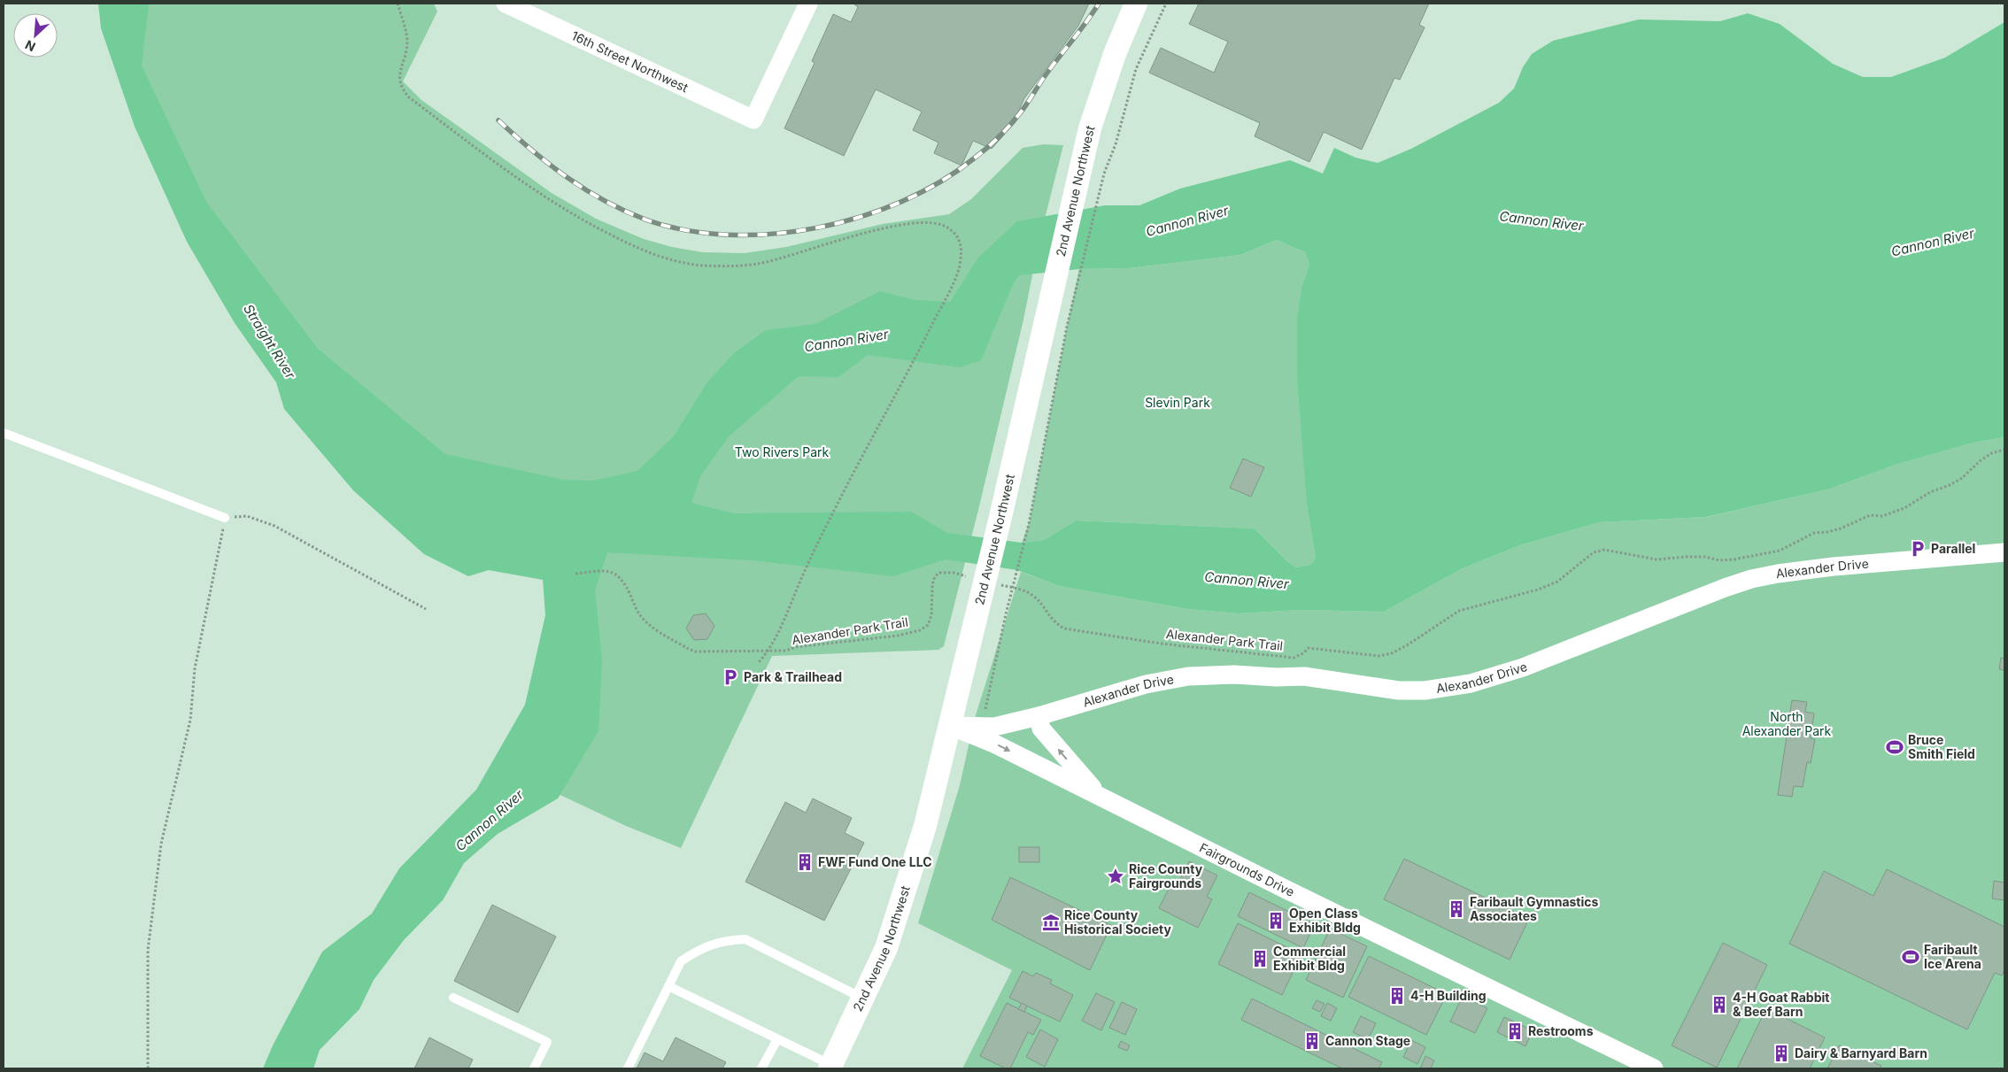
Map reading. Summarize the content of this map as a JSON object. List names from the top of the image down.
{
  "streets": {
    "street": [
      "16th Street Northwest",
      "2nd Avenue Northwest",
      "Alexander Drive",
      "Fairgrounds Drive"
    ],
    "path": ["Alexander Park Trail"]
  },
  "crossings": [
    ["2nd Avenue Northwest", "Alexander Drive"],
    ["2nd Avenue Northwest", "Fairgrounds Drive"],
    ["Alexander Drive", "Fairgrounds Drive"]
  ],
  "water": ["Cannon River", "Straight River"],
  "parks": ["Slevin Park", "Two Rivers Park", "North Alexander Park"],
  "places": {
    "parking": ["Parallel", "Park & Trailhead"],
    "sports": ["Bruce Smith Field", "Faribault Ice Arena"],
    "building": [
      "FWF Fund One LLC",
      "Faribault Gymnastics Associates",
      "Open Class Exhibit Bldg",
      "Commercial Exhibit Bldg",
      "4-H Building",
      "4-H Goat Rabbit & Beef Barn",
      "Restrooms",
      "Cannon Stage",
      "Dairy & Barnyard Barn"
    ],
    "place": ["Rice County Fairgrounds"],
    "museum": ["Rice County Historical Society"]
  },
  "north": "bottom left"
}
